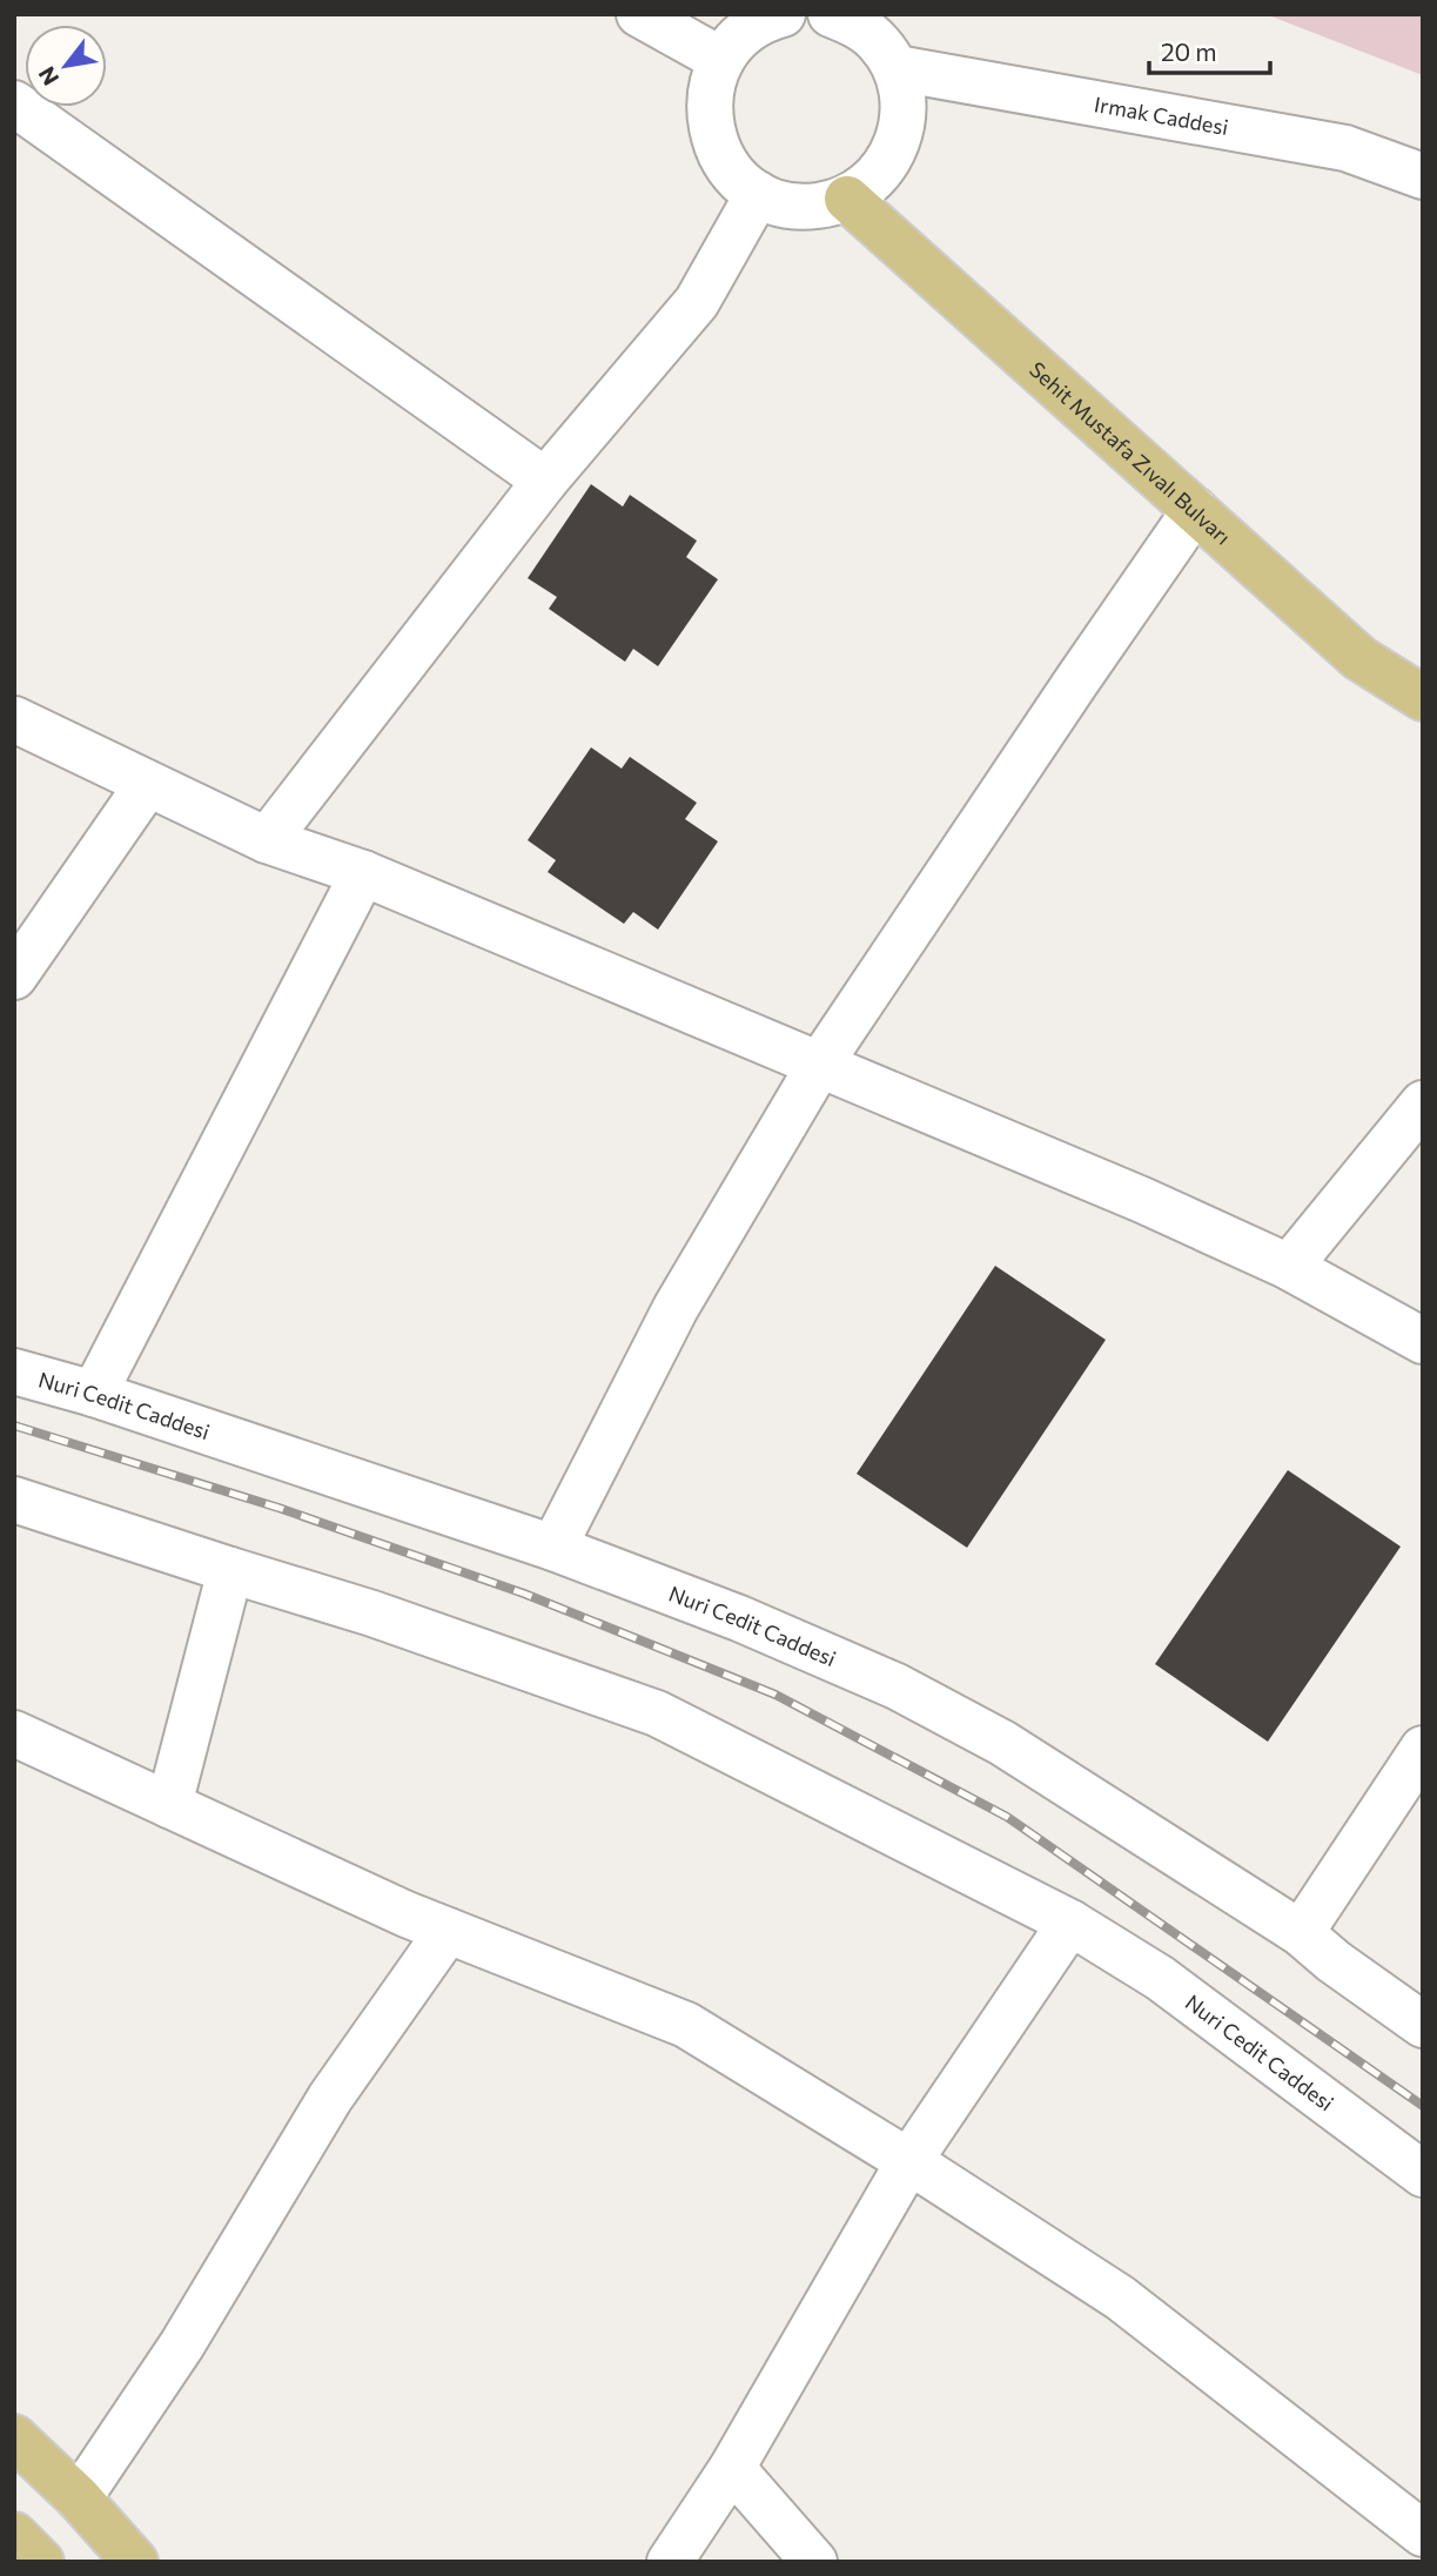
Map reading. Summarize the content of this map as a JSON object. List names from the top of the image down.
{
  "streets": {
    "main road": ["Sehit Mustafa Zıvalı Bulvarı"],
    "street": ["Irmak Caddesi", "Nuri Cedit Caddesi"]
  },
  "scale_bar": "20 m",
  "north": "bottom left"
}
